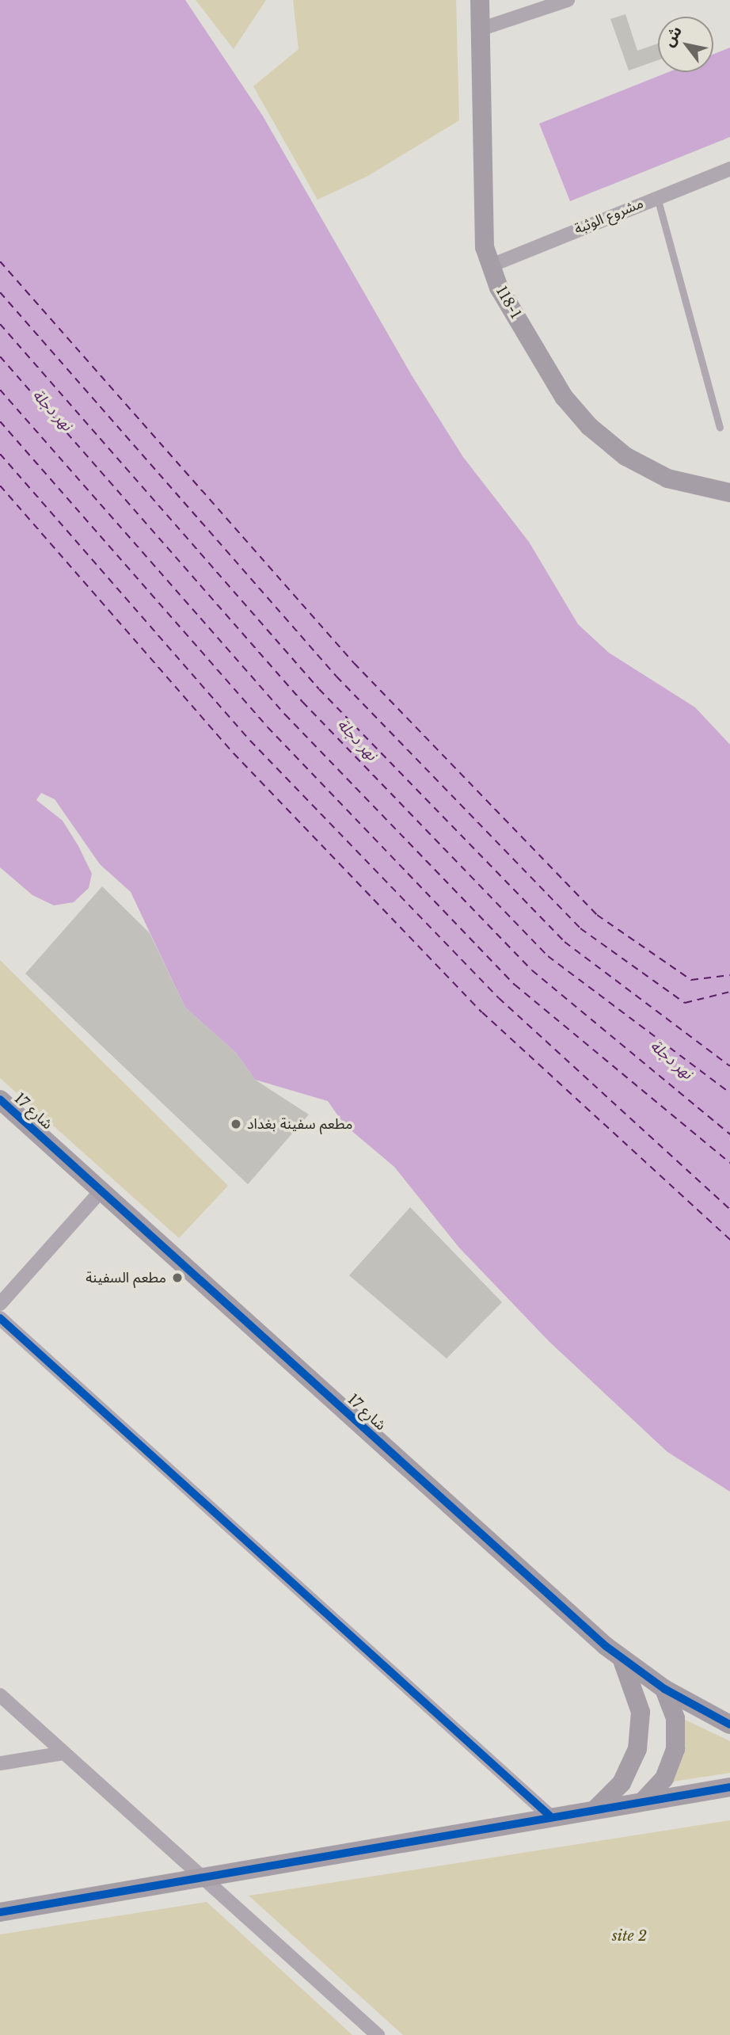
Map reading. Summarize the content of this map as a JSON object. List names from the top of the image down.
{
  "streets": {
    "street": ["مشروع الوثبة", "118-1", "شارع 17"]
  },
  "crossings": [
    ["مشروع الوثبة", "118-1"]
  ],
  "water": ["نهر دجلة"],
  "parks": ["site 2"],
  "places": ["مطعم سفينة بغداد", "مطعم السفينة"],
  "north": "top left"
}
